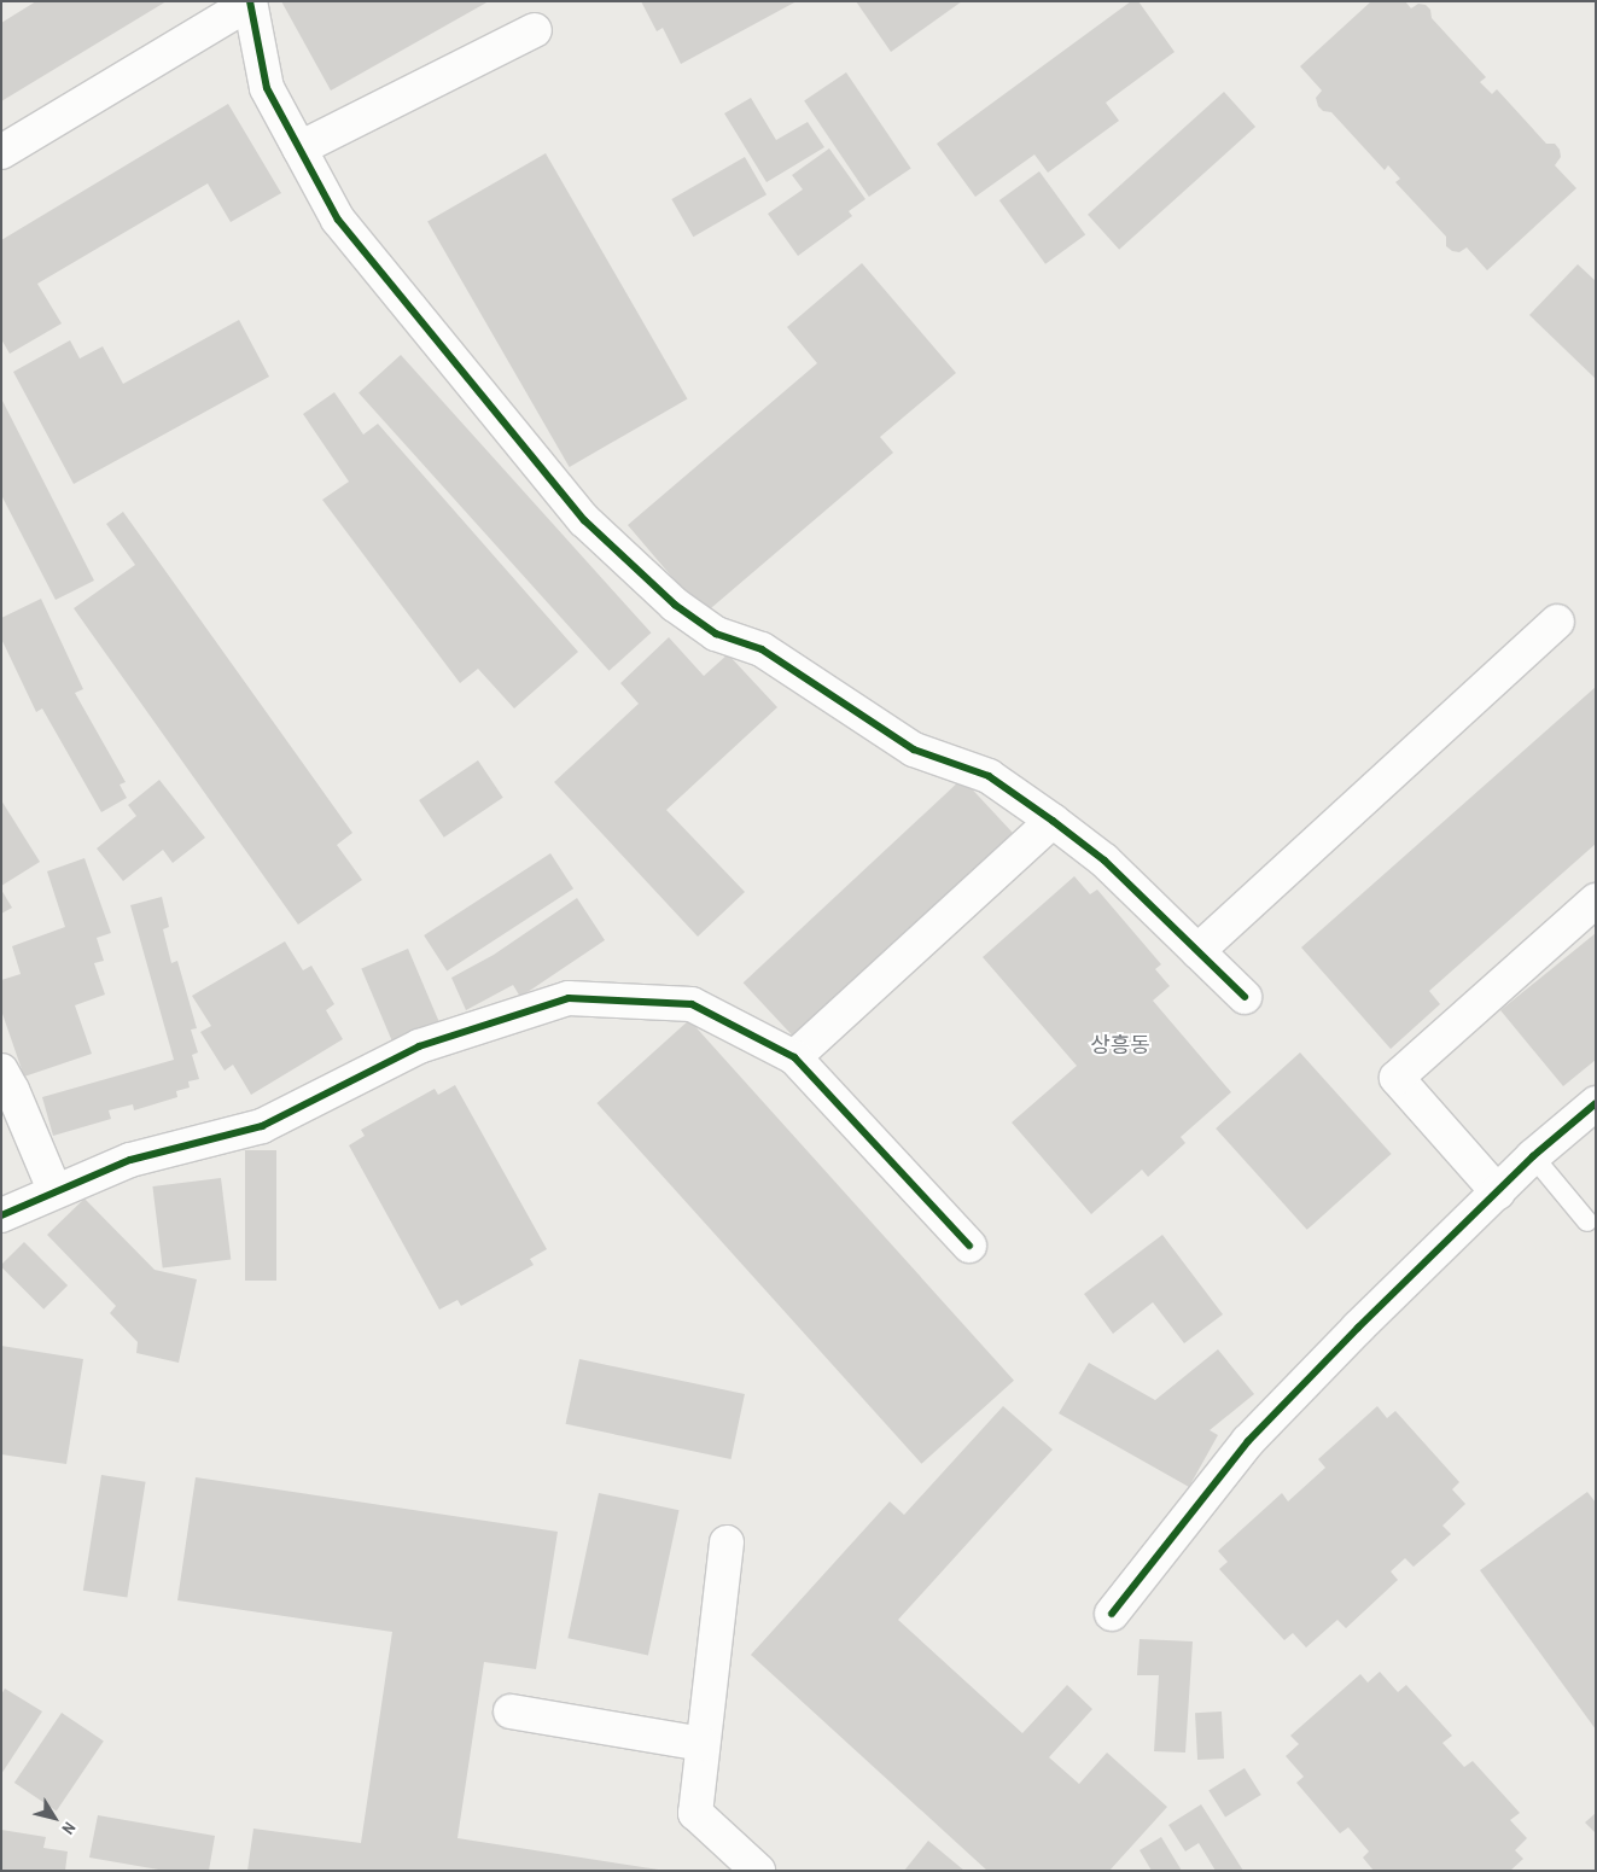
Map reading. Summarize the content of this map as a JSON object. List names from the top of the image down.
{
  "districts": ["상흥동"],
  "north": "bottom right"
}
